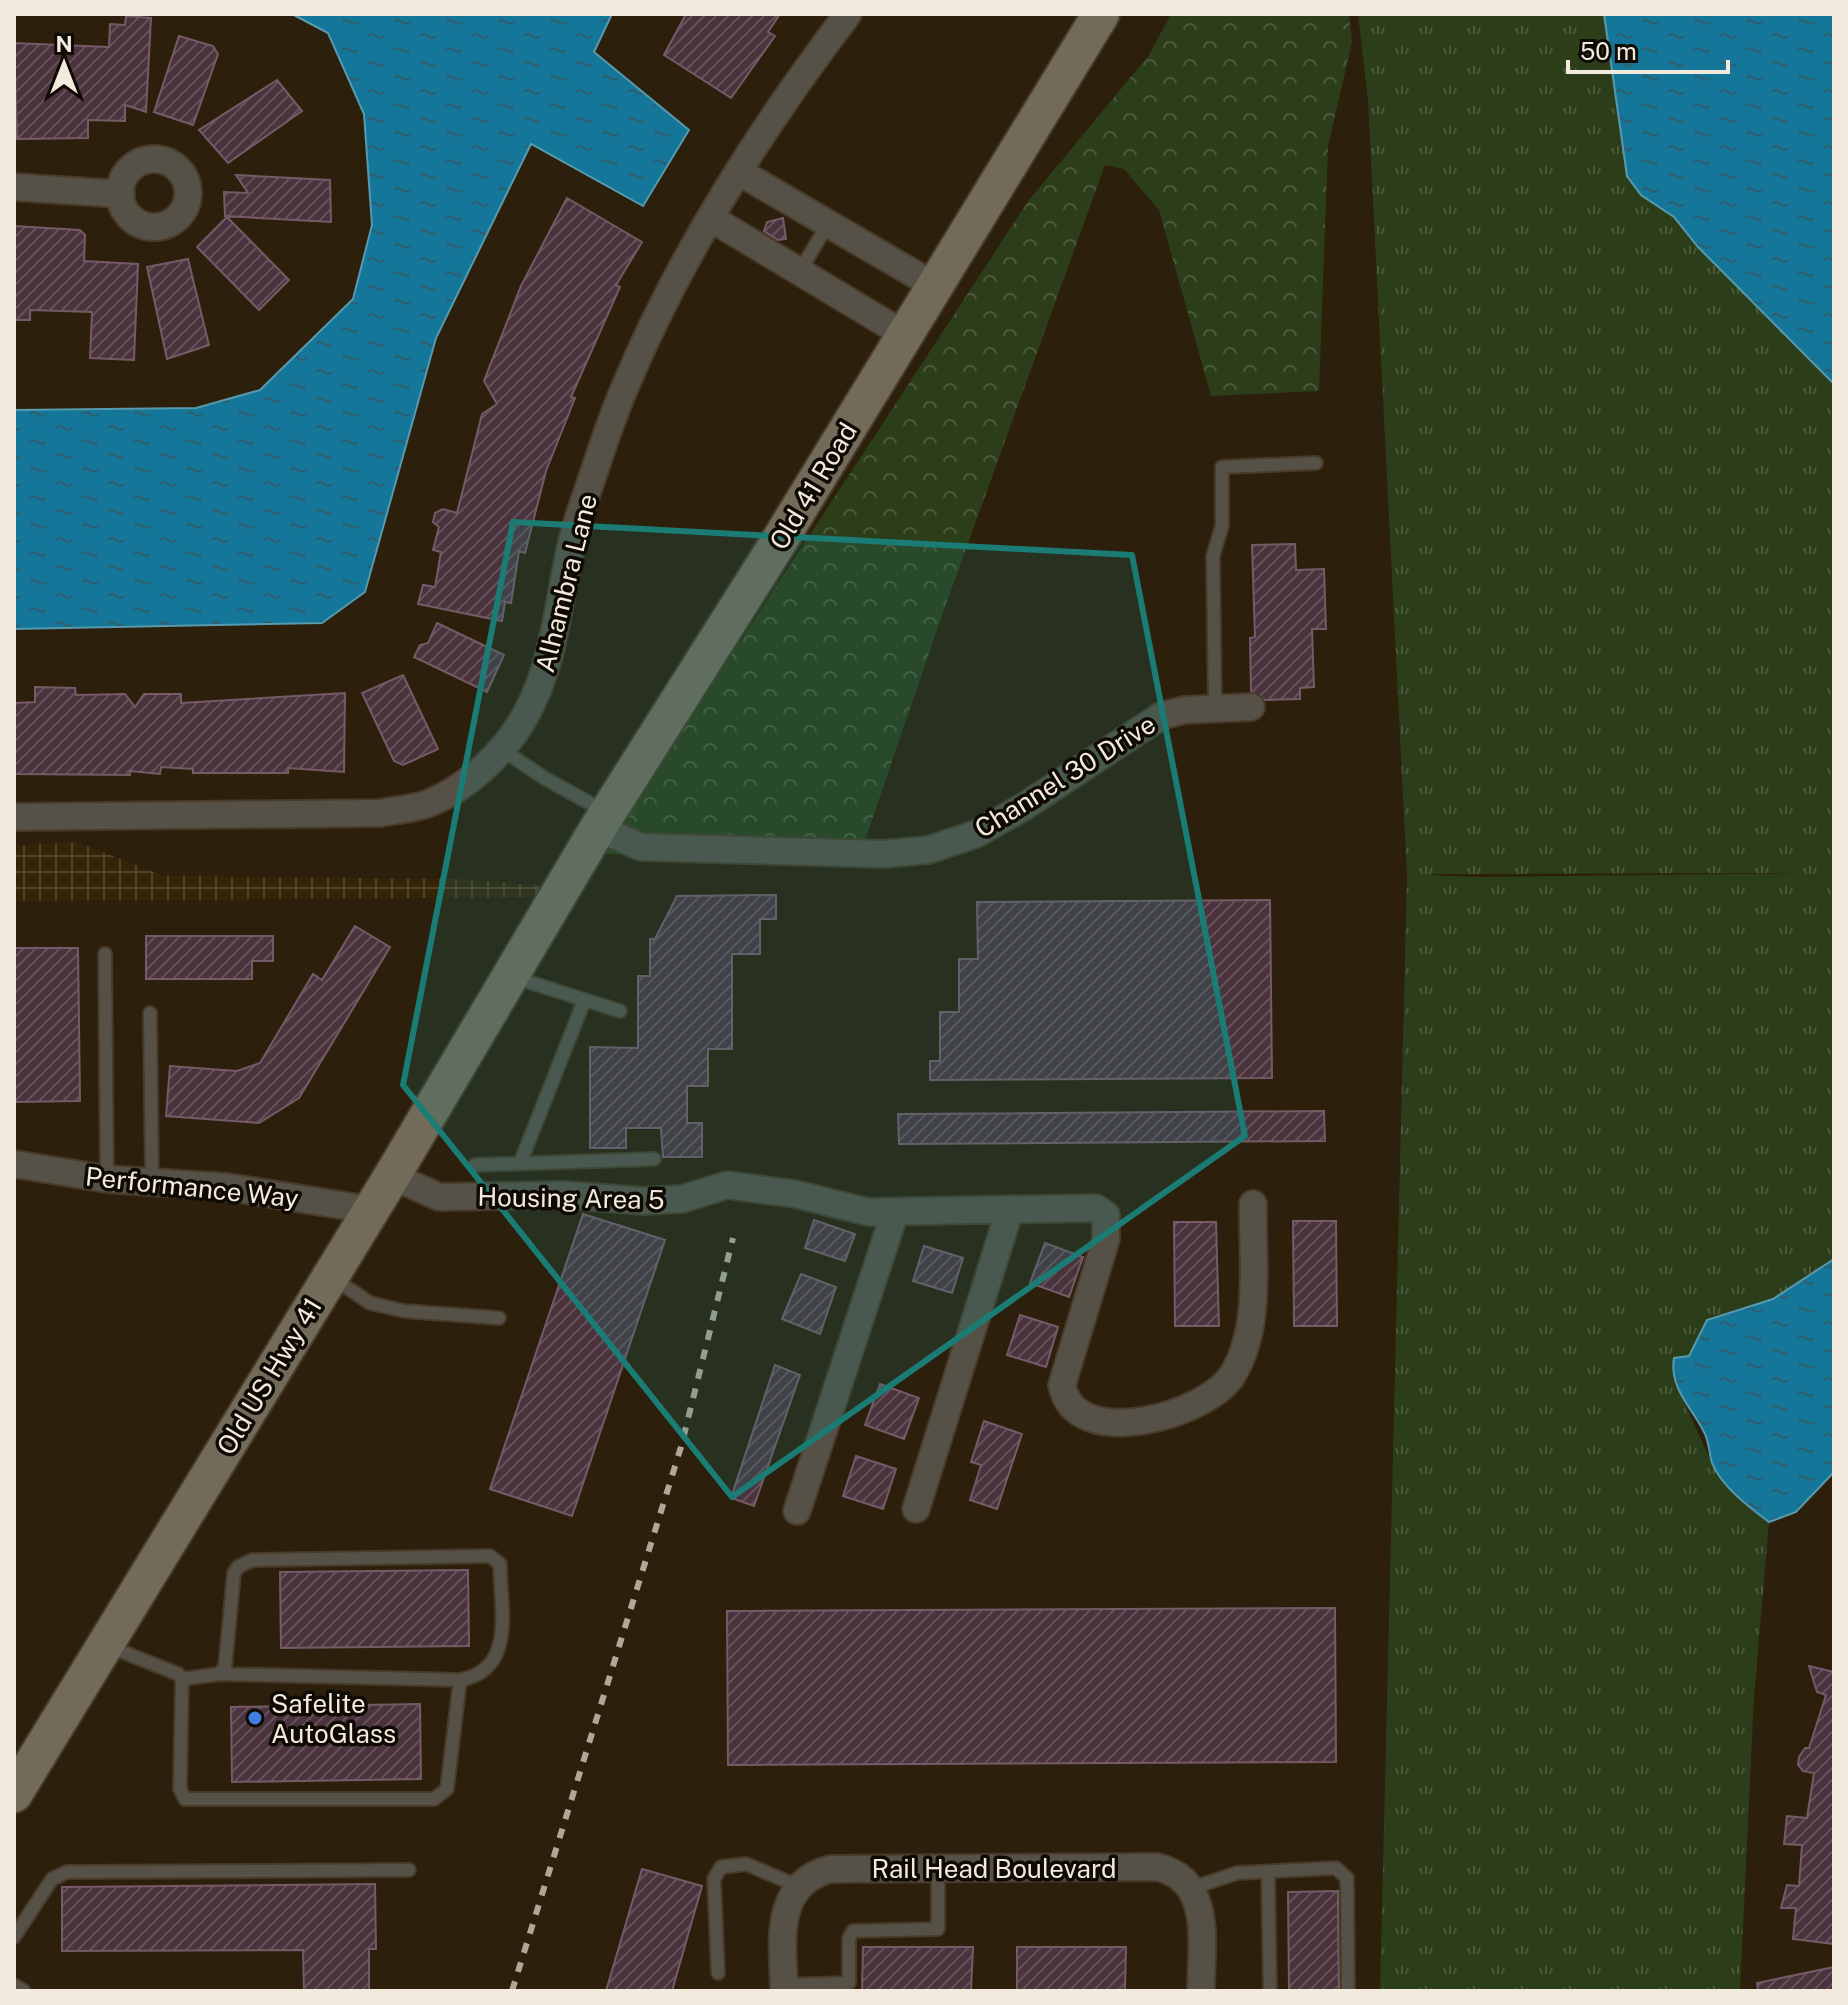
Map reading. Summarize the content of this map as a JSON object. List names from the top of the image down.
{
  "streets": {
    "street": [
      "Old 41 Road",
      "Alhambra Lane",
      "Channel 30 Drive",
      "Performance Way",
      "Housing Area 5",
      "Old US Hwy 41",
      "Rail Head Boulevard"
    ]
  },
  "crossings": [
    ["Old 41 Road", "Channel 30 Drive"],
    ["Old 41 Road", "Old US Hwy 41"],
    ["Performance Way", "Old US Hwy 41"],
    ["Housing Area 5", "Old US Hwy 41"]
  ],
  "places": ["Safelite AutoGlass"],
  "scale_bar": "50 m",
  "north": "top"
}
